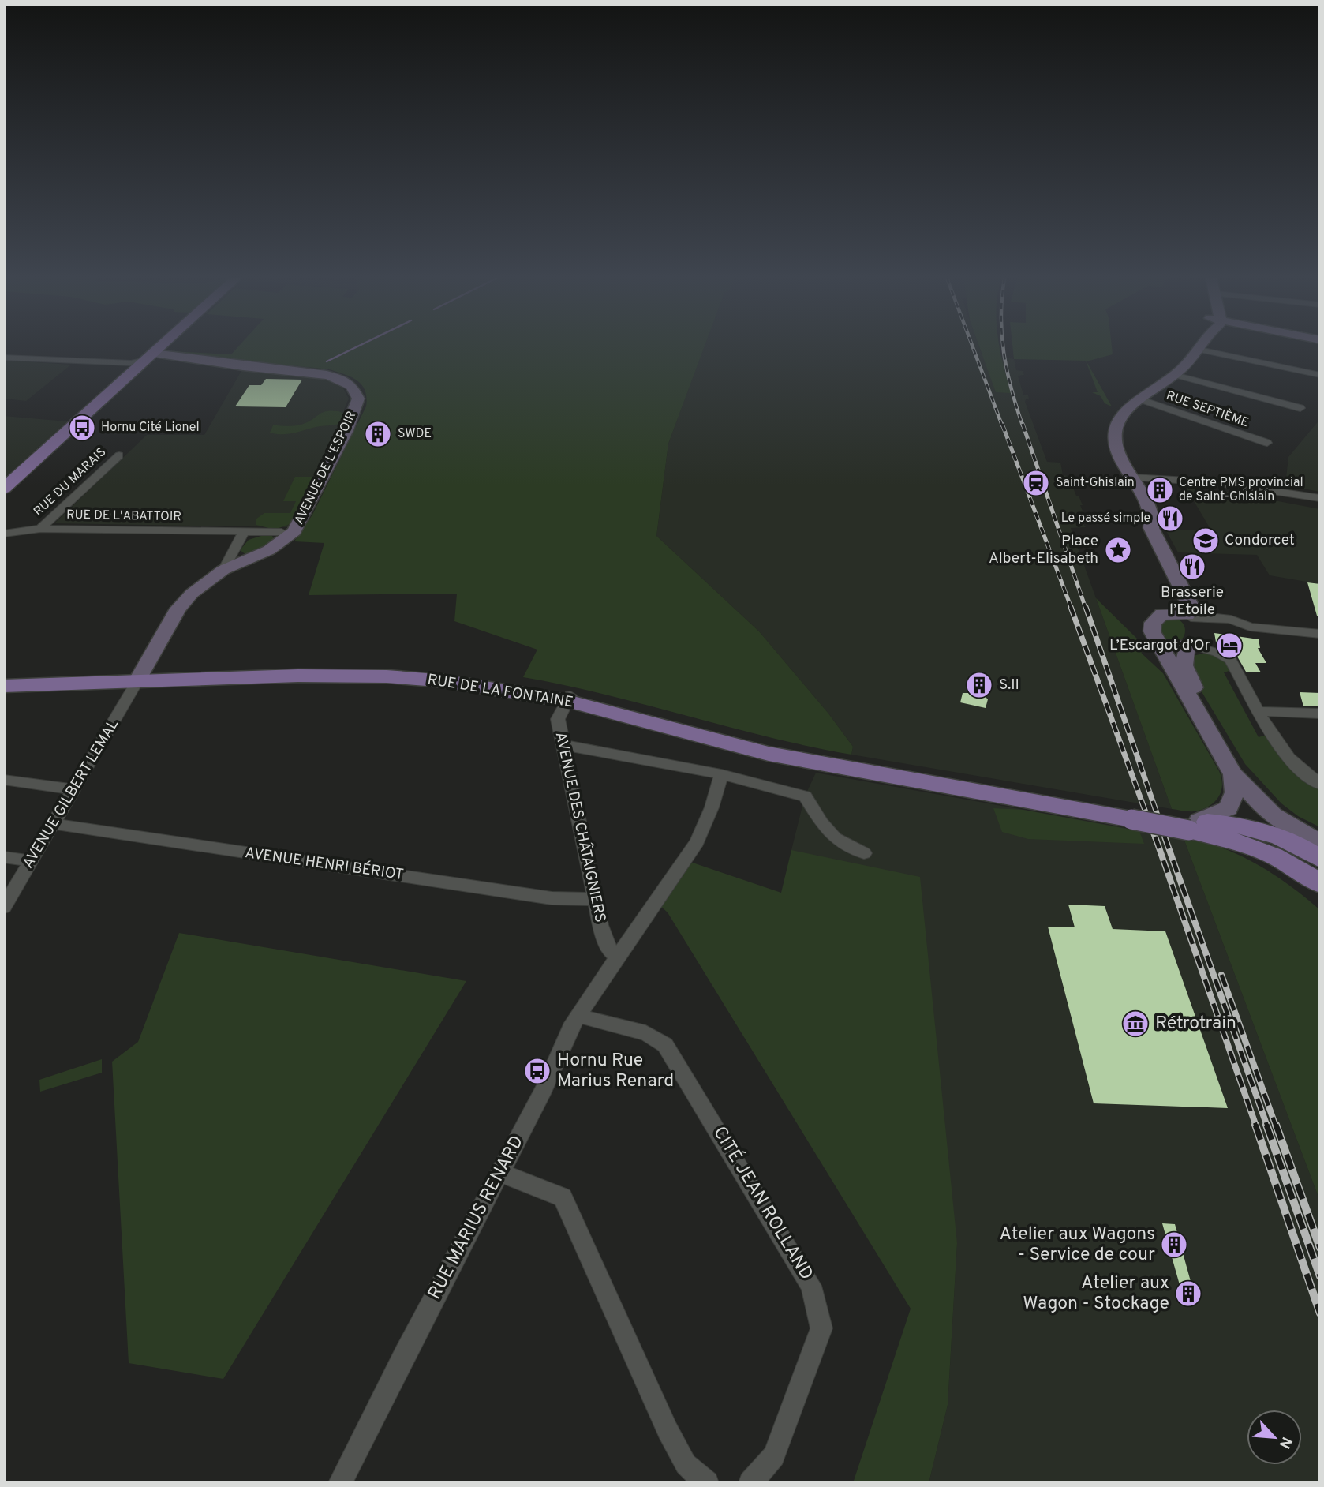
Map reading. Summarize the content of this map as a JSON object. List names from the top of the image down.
{
  "streets": {
    "main road": ["RUE DE LA FONTAINE"],
    "street": [
      "RUE SEPTIÈME",
      "AVENUE DE L'ESPOIR",
      "RUE DU MARAIS",
      "RUE DE L'ABATTOIR",
      "AVENUE GILBERT LEMAL",
      "AVENUE DES CHÂTAIGNIERS",
      "AVENUE HENRI BÉRIOT",
      "CITÉ JEAN ROLLAND",
      "RUE MARIUS RENARD"
    ]
  },
  "crossings": [
    ["AVENUE DE L'ESPOIR", "RUE DE LA FONTAINE"],
    ["AVENUE DE L'ESPOIR", "AVENUE GILBERT LEMAL"],
    ["RUE DU MARAIS", "RUE DE L'ABATTOIR"],
    ["RUE DE LA FONTAINE", "AVENUE GILBERT LEMAL"],
    ["RUE DE LA FONTAINE", "AVENUE DES CHÂTAIGNIERS"],
    ["AVENUE GILBERT LEMAL", "AVENUE HENRI BÉRIOT"],
    ["AVENUE DES CHÂTAIGNIERS", "AVENUE HENRI BÉRIOT"],
    ["AVENUE DES CHÂTAIGNIERS", "RUE MARIUS RENARD"],
    ["CITÉ JEAN ROLLAND", "RUE MARIUS RENARD"]
  ],
  "places": {
    "bus stop": ["Hornu Cité Lionel", "Hornu Rue Marius Renard"],
    "building": [
      "SWDE",
      "Centre PMS provincial de Saint-Ghislain",
      "S.II",
      "Atelier aux Wagons - Service de cour",
      "Atelier aux Wagon - Stockage"
    ],
    "station": ["Saint-Ghislain"],
    "restaurant": ["Le passé simple", "Brasserie l’Etoile"],
    "school or university": ["Condorcet"],
    "place": ["Place Albert-Elisabeth"],
    "hotel": ["L’Escargot d’Or"],
    "museum": ["Rétrotrain"]
  },
  "north": "bottom right"
}
